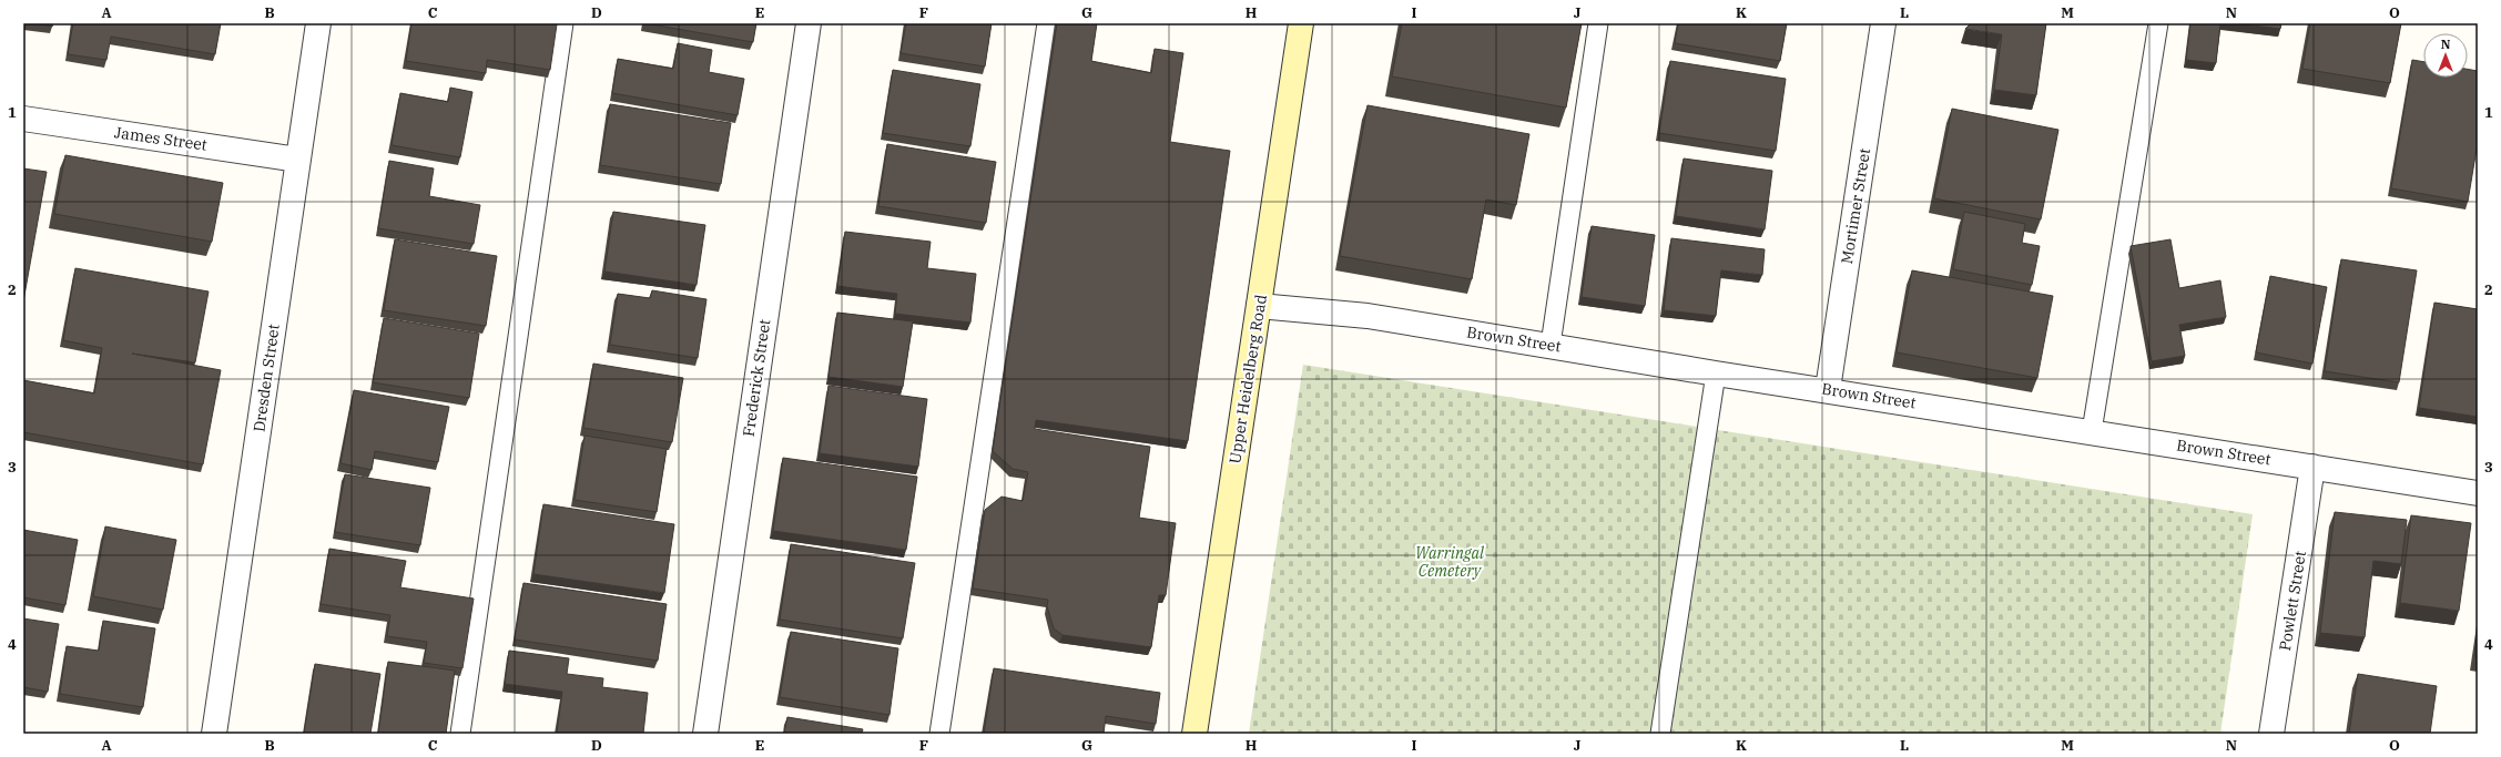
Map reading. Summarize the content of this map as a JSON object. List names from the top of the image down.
{
  "streets": {
    "main road": ["Upper Heidelberg Road"],
    "street": [
      "James Street",
      "Mortimer Street",
      "Brown Street",
      "Dresden Street",
      "Frederick Street",
      "Powlett Street"
    ]
  },
  "crossings": [
    ["James Street", "Dresden Street"],
    ["Mortimer Street", "Brown Street"],
    ["Brown Street", "Upper Heidelberg Road"],
    ["Brown Street", "Powlett Street"]
  ],
  "parks": ["Warringal Cemetery"],
  "north": "top",
  "grid": {
    "columns": [
      "A",
      "B",
      "C",
      "D",
      "E",
      "F",
      "G",
      "H",
      "I",
      "J",
      "K",
      "L",
      "M",
      "N",
      "O"
    ],
    "rows": [
      "1",
      "2",
      "3",
      "4"
    ]
  }
}
